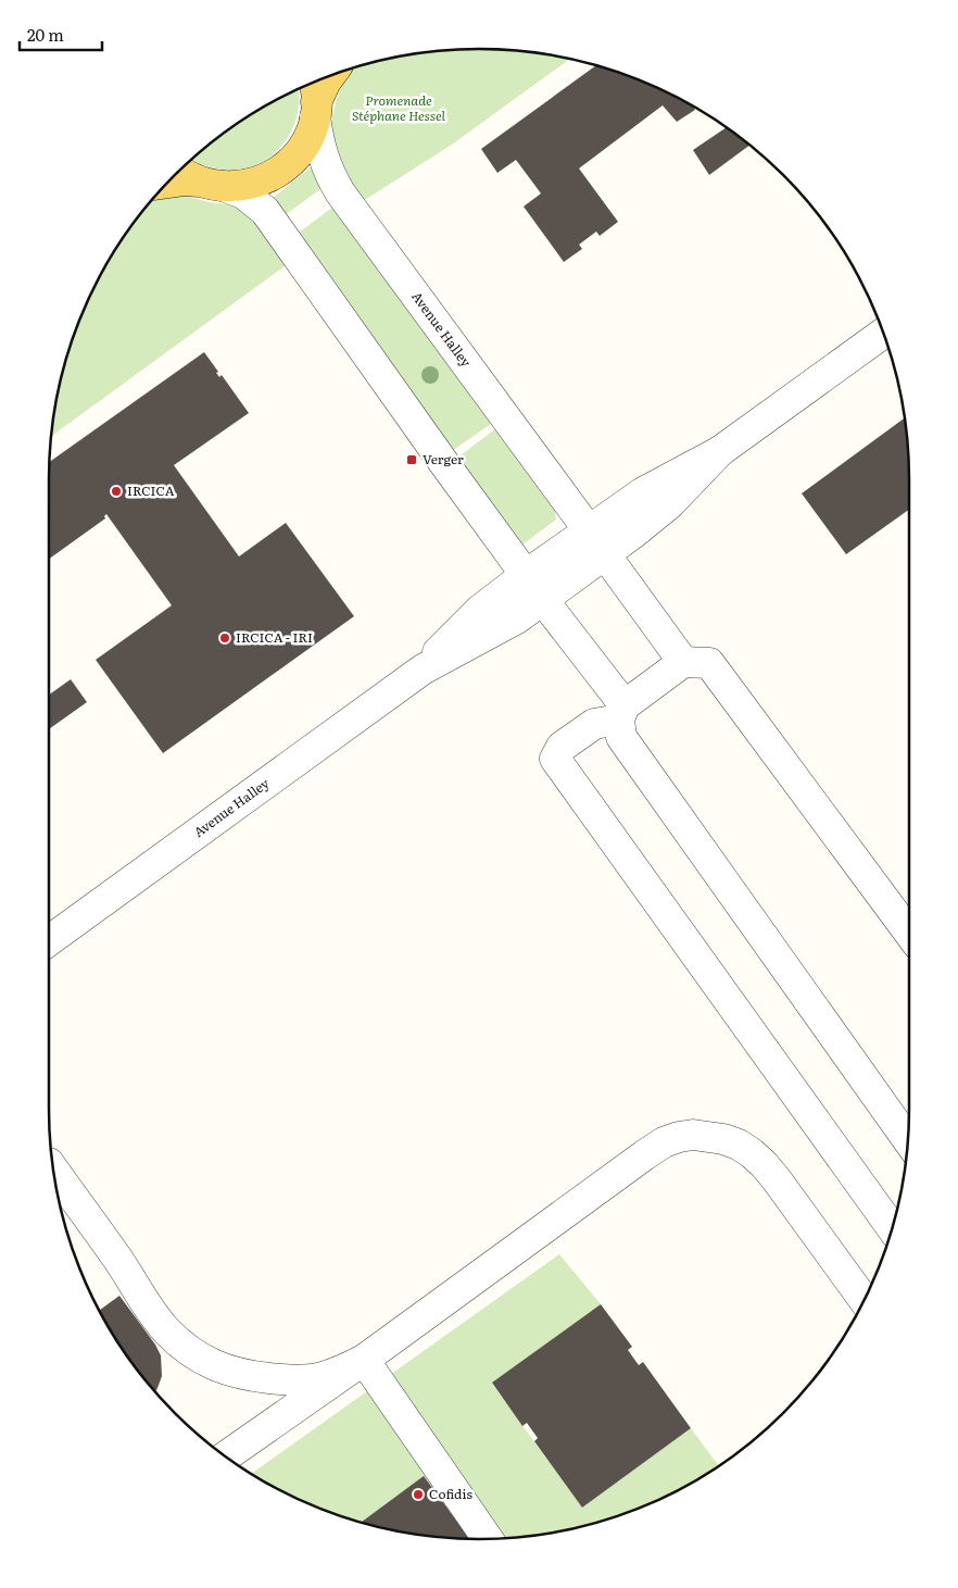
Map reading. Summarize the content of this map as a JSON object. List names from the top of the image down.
{
  "streets": {
    "street": ["Avenue Halley"]
  },
  "parks": ["Promenade Stéphane Hessel"],
  "places": {
    "transit": ["Verger"],
    "other": ["IRCICA", "IRCICA - IRI", "Cofidis"]
  },
  "scale_bar": "20 m"
}
